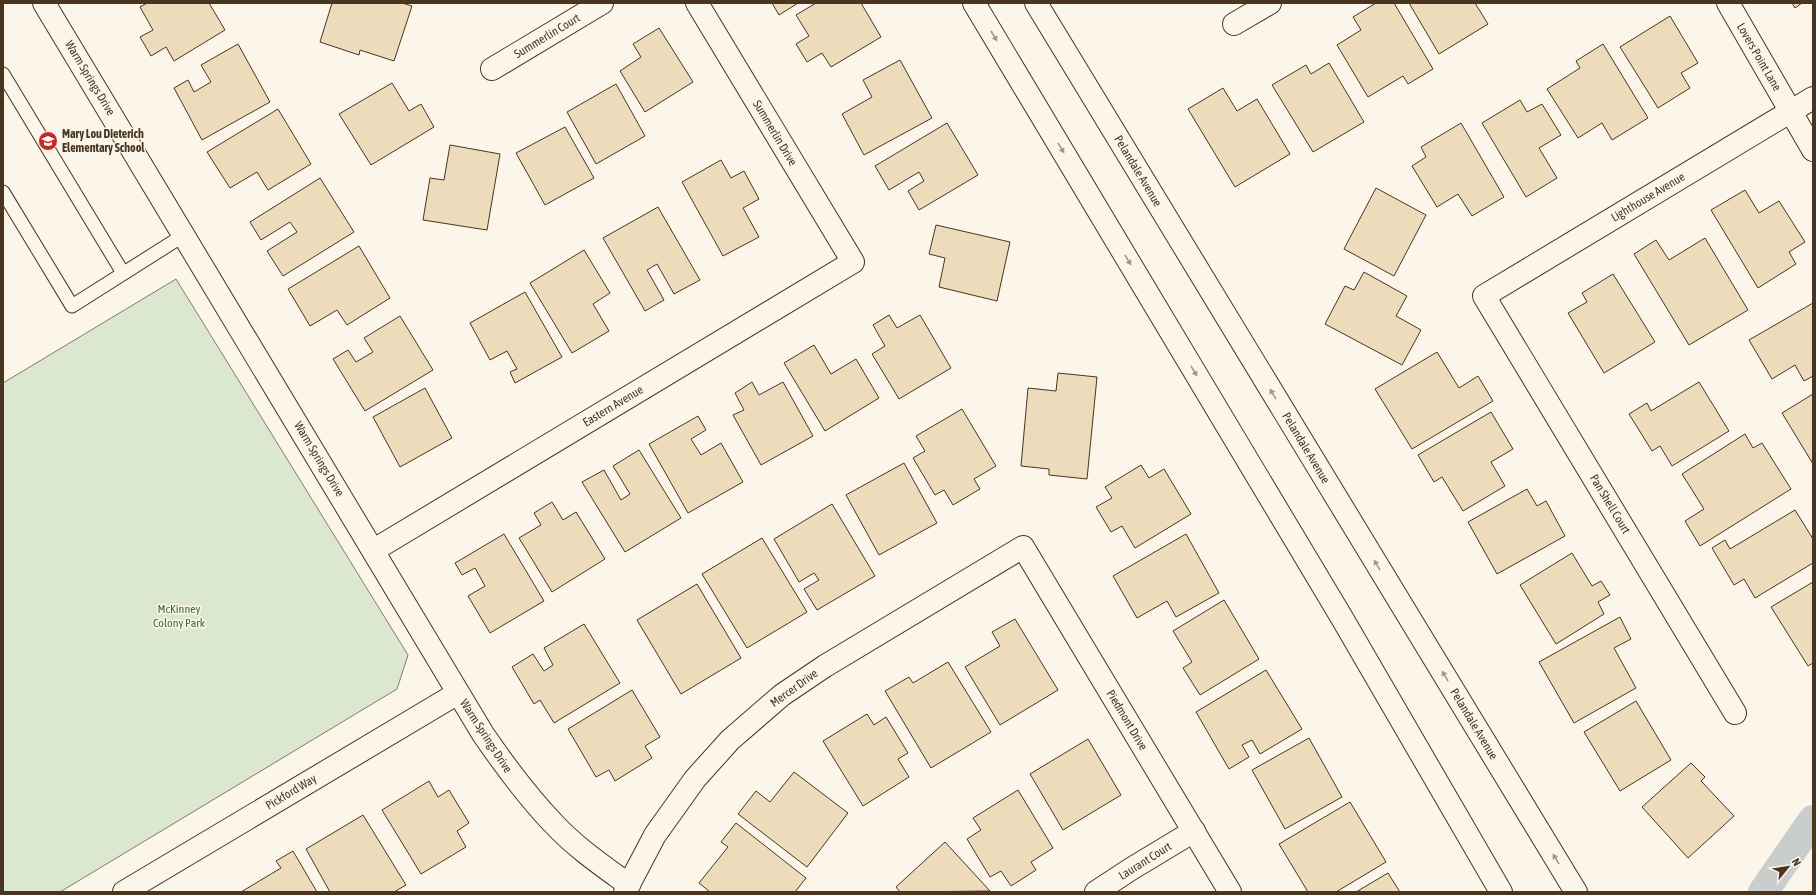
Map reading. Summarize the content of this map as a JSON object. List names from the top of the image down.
{
  "streets": {
    "street": [
      "Summerlin Court",
      "Lovers Point Lane",
      "Warm Springs Drive",
      "Summerlin Drive",
      "Pelandale Avenue",
      "Lighthouse Avenue",
      "Eastern Avenue",
      "Pan Shell Court",
      "Mercer Drive",
      "Piedmont Drive",
      "Pickford Way",
      "Laurant Court"
    ]
  },
  "crossings": [
    ["Lovers Point Lane", "Lighthouse Avenue"],
    ["Warm Springs Drive", "Eastern Avenue"],
    ["Warm Springs Drive", "Mercer Drive"],
    ["Warm Springs Drive", "Pickford Way"],
    ["Summerlin Drive", "Eastern Avenue"],
    ["Lighthouse Avenue", "Pan Shell Court"],
    ["Mercer Drive", "Piedmont Drive"],
    ["Piedmont Drive", "Laurant Court"]
  ],
  "parks": ["McKinney Colony Park"],
  "places": {
    "school or university": ["Mary Lou Dieterich Elementary School"]
  },
  "north": "top right"
}
